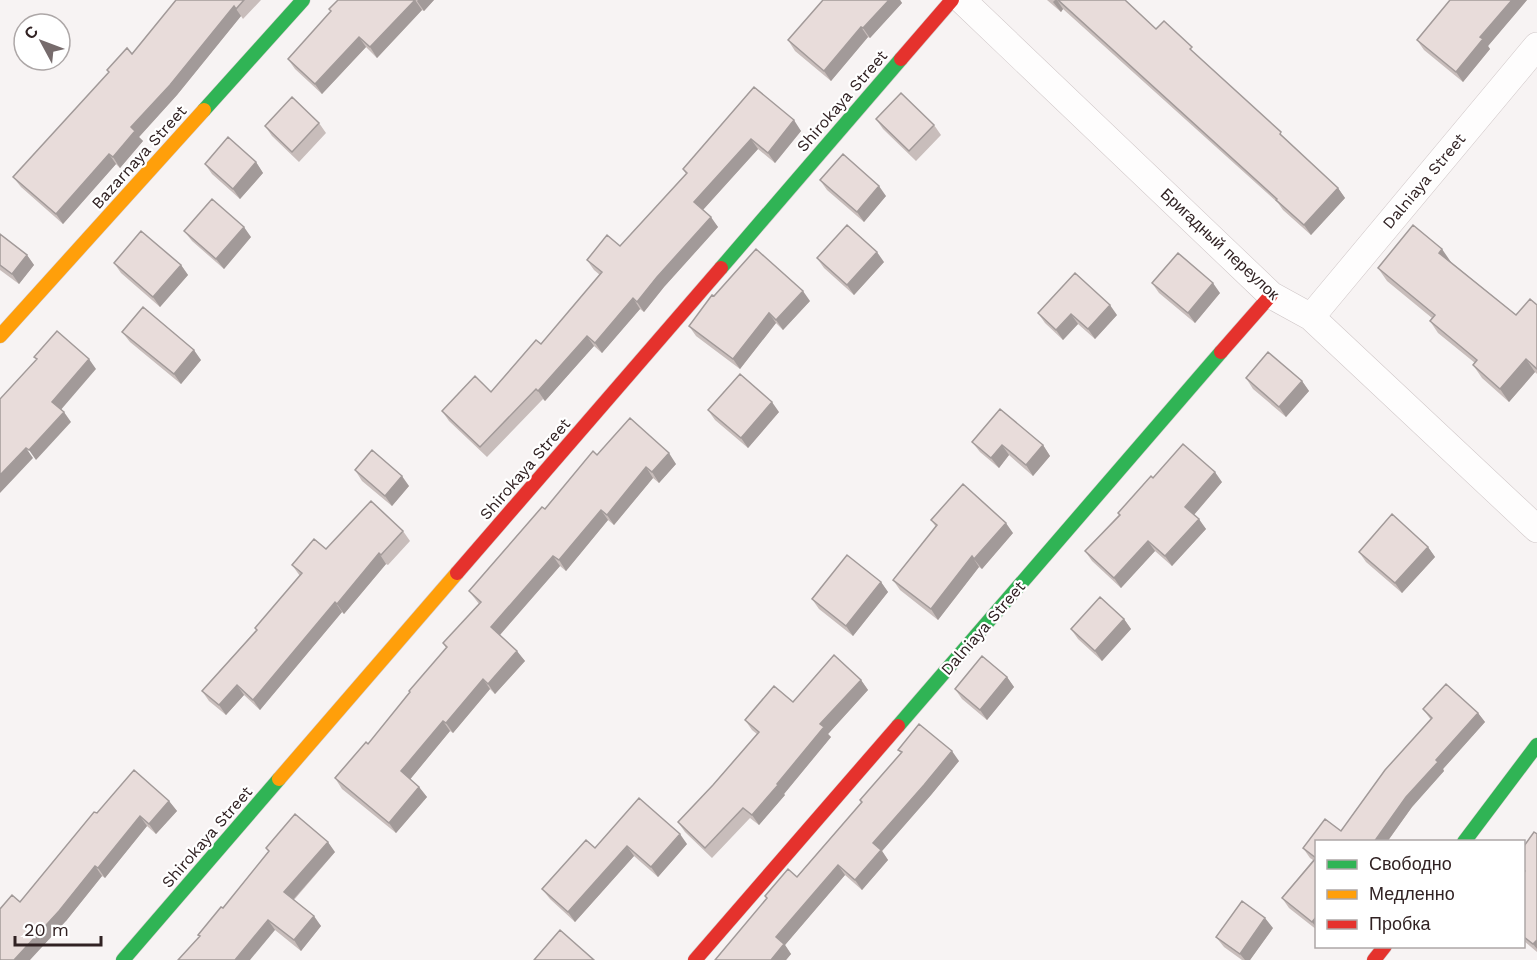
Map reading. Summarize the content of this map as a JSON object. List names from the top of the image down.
{
  "streets": {
    "street": [
      "Shirokaya Street",
      "Bazarnaya Street",
      "Dalniaya Street",
      "Бригадный переулок"
    ]
  },
  "crossings": [
    ["Dalniaya Street", "Бригадный переулок"]
  ],
  "legend": ["Свободно", "Медленно", "Пробка"],
  "scale_bar": "20 m",
  "north": "top left"
}
